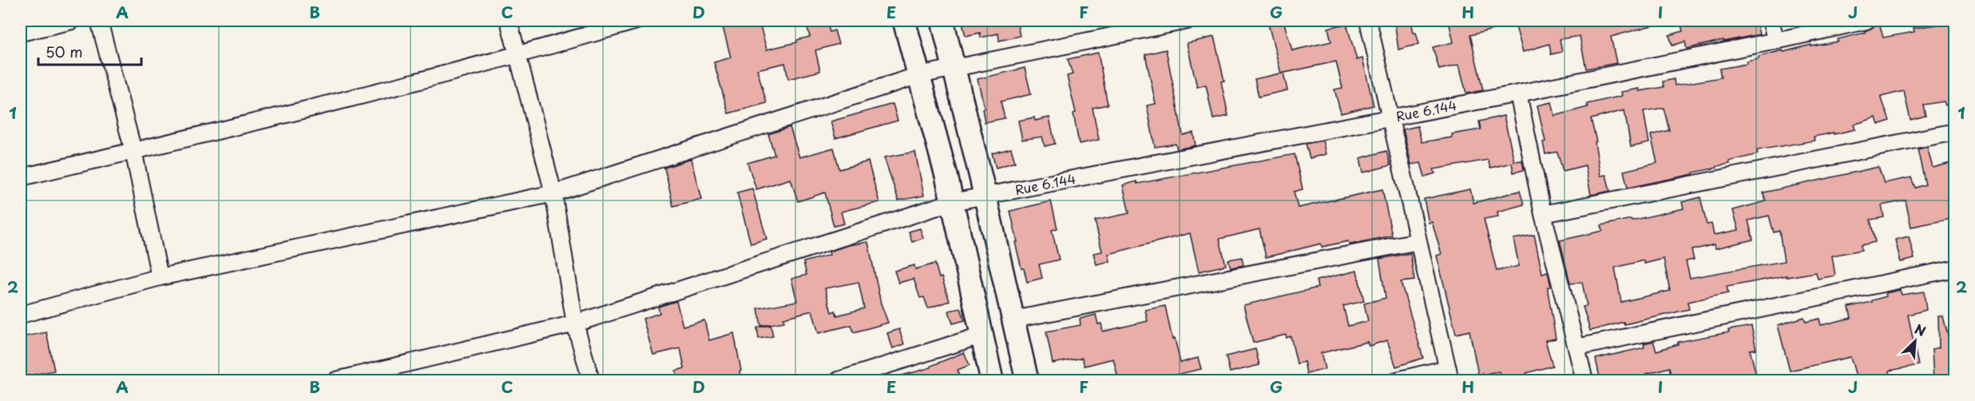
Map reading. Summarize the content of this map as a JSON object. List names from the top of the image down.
{
  "streets": {
    "street": ["Rue 6.144"]
  },
  "scale_bar": "50 m",
  "north": "top right",
  "grid": {
    "columns": [
      "A",
      "B",
      "C",
      "D",
      "E",
      "F",
      "G",
      "H",
      "I",
      "J"
    ],
    "rows": ["1", "2"]
  }
}
